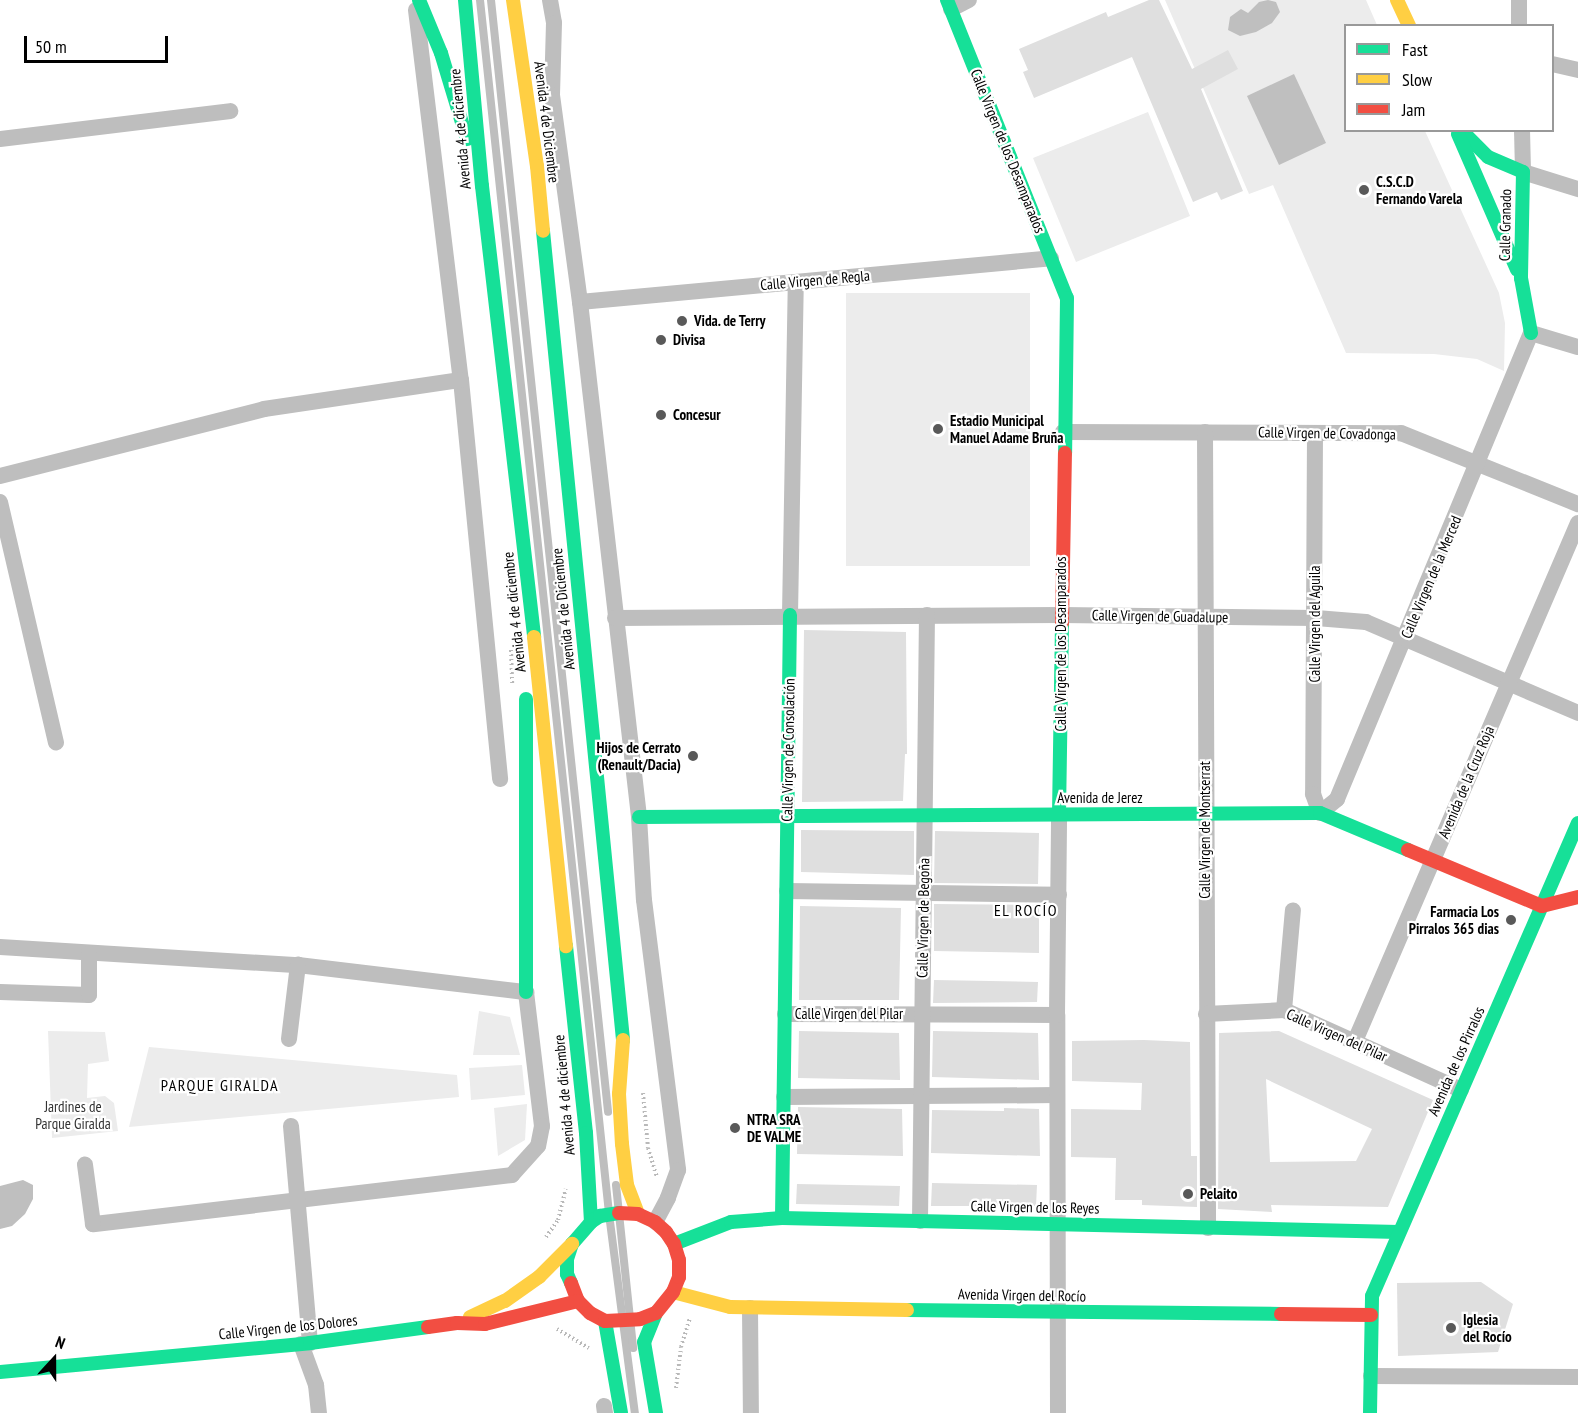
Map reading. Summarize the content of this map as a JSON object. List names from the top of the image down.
{
  "streets": {
    "street": [
      "Avenida 4 de Diciembre",
      "Avenida 4 de diciembre",
      "Calle Virgen de los Desamparados",
      "Calle Granado",
      "Calle Virgen de Regla",
      "Calle Virgen de Covadonga",
      "Calle Virgen de la Merced",
      "Calle Virgen de Guadalupe",
      "Calle Virgen del Aguila",
      "Calle Virgen de Consolación",
      "Avenida de la Cruz Roja",
      "Avenida de Jerez",
      "Calle Virgen de Montserrat",
      "Calle Virgen de Begoña",
      "Calle Virgen del Pilar",
      "Avenida de los Pirralos",
      "Calle Virgen de los Reyes",
      "Avenida Virgen del Rocío",
      "Calle Virgen de los Dolores"
    ]
  },
  "crossings": [
    ["Calle Virgen de los Desamparados", "Calle Virgen de Regla"],
    ["Calle Virgen de los Desamparados", "Calle Virgen de Covadonga"],
    ["Calle Virgen de los Desamparados", "Calle Virgen de Guadalupe"],
    ["Calle Virgen de los Desamparados", "Avenida de Jerez"],
    ["Calle Virgen de los Desamparados", "Calle Virgen del Pilar"],
    ["Calle Virgen de los Desamparados", "Calle Virgen de los Reyes"],
    ["Calle Virgen de los Desamparados", "Avenida Virgen del Rocío"],
    ["Calle Granado", "Calle Virgen de la Merced"],
    ["Calle Virgen de Regla", "Calle Virgen de Consolación"],
    ["Calle Virgen de Covadonga", "Calle Virgen de la Merced"],
    ["Calle Virgen de Covadonga", "Calle Virgen del Aguila"],
    ["Calle Virgen de Covadonga", "Calle Virgen de Montserrat"],
    ["Calle Virgen de la Merced", "Calle Virgen de Guadalupe"],
    ["Calle Virgen de la Merced", "Calle Virgen del Aguila"],
    ["Calle Virgen de la Merced", "Avenida de Jerez"],
    ["Calle Virgen de Guadalupe", "Calle Virgen del Aguila"],
    ["Calle Virgen de Guadalupe", "Calle Virgen de Consolación"],
    ["Calle Virgen de Guadalupe", "Avenida de la Cruz Roja"],
    ["Calle Virgen de Guadalupe", "Calle Virgen de Montserrat"],
    ["Calle Virgen de Guadalupe", "Calle Virgen de Begoña"],
    ["Calle Virgen del Aguila", "Avenida de Jerez"],
    ["Calle Virgen de Consolación", "Avenida de Jerez"],
    ["Calle Virgen de Consolación", "Calle Virgen del Pilar"],
    ["Calle Virgen de Consolación", "Calle Virgen de los Reyes"],
    ["Avenida de la Cruz Roja", "Avenida de Jerez"],
    ["Avenida de la Cruz Roja", "Calle Virgen del Pilar"],
    ["Avenida de Jerez", "Calle Virgen de Montserrat"],
    ["Avenida de Jerez", "Calle Virgen de Begoña"],
    ["Avenida de Jerez", "Avenida de los Pirralos"],
    ["Calle Virgen de Montserrat", "Calle Virgen del Pilar"],
    ["Calle Virgen de Montserrat", "Calle Virgen de los Reyes"],
    ["Calle Virgen de Begoña", "Calle Virgen del Pilar"],
    ["Calle Virgen de Begoña", "Calle Virgen de los Reyes"],
    ["Calle Virgen del Pilar", "Avenida de los Pirralos"],
    ["Avenida de los Pirralos", "Calle Virgen de los Reyes"],
    ["Avenida de los Pirralos", "Avenida Virgen del Rocío"]
  ],
  "districts": ["EL ROCÍO", "PARQUE GIRALDA"],
  "parks": ["Jardines de Parque Giralda"],
  "places": [
    "C.S.C.D Fernando Varela",
    "Vida. de Terry",
    "Divisa",
    "Concesur",
    "Estadio Municipal Manuel Adame Bruña",
    "Hijos de Cerrato (Renault/Dacia)",
    "Farmacia Los Pirralos 365 dias",
    "NTRA SRA DE VALME",
    "Pelaito",
    "Iglesia del Rocío"
  ],
  "legend": ["Fast", "Slow", "Jam"],
  "scale_bar": "50 m",
  "north": "top"
}
